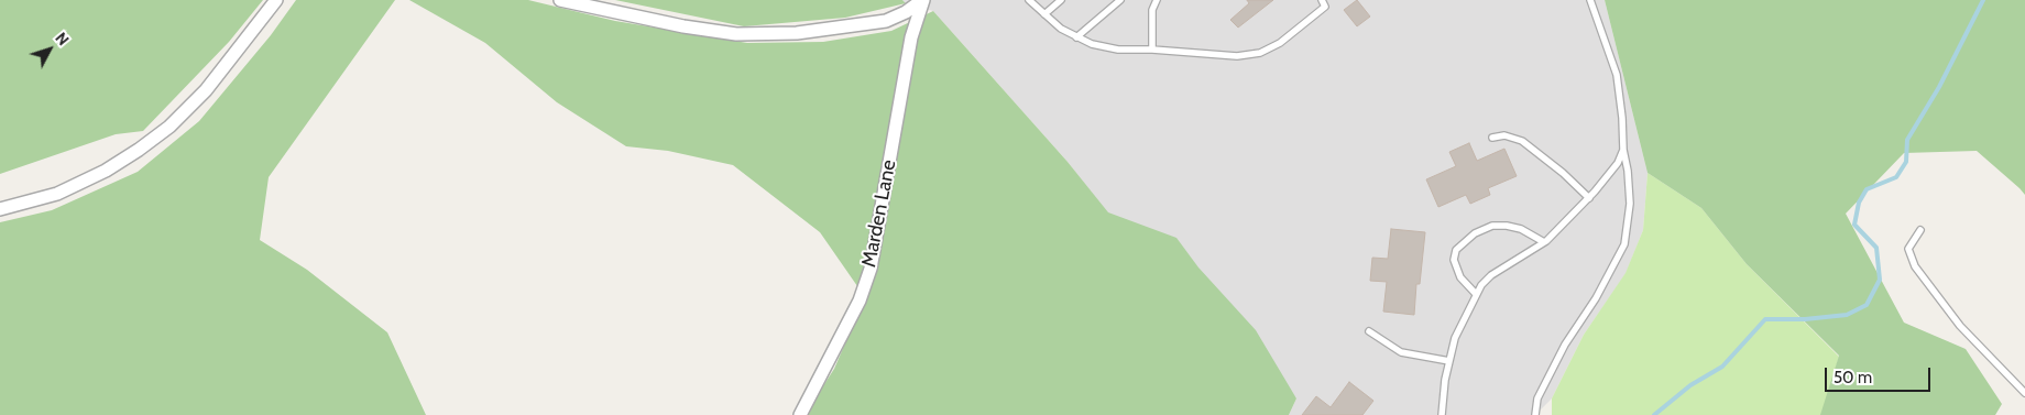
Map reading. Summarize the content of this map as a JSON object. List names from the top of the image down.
{
  "streets": {
    "street": ["Marden Lane"]
  },
  "scale_bar": "50 m",
  "north": "top right"
}
